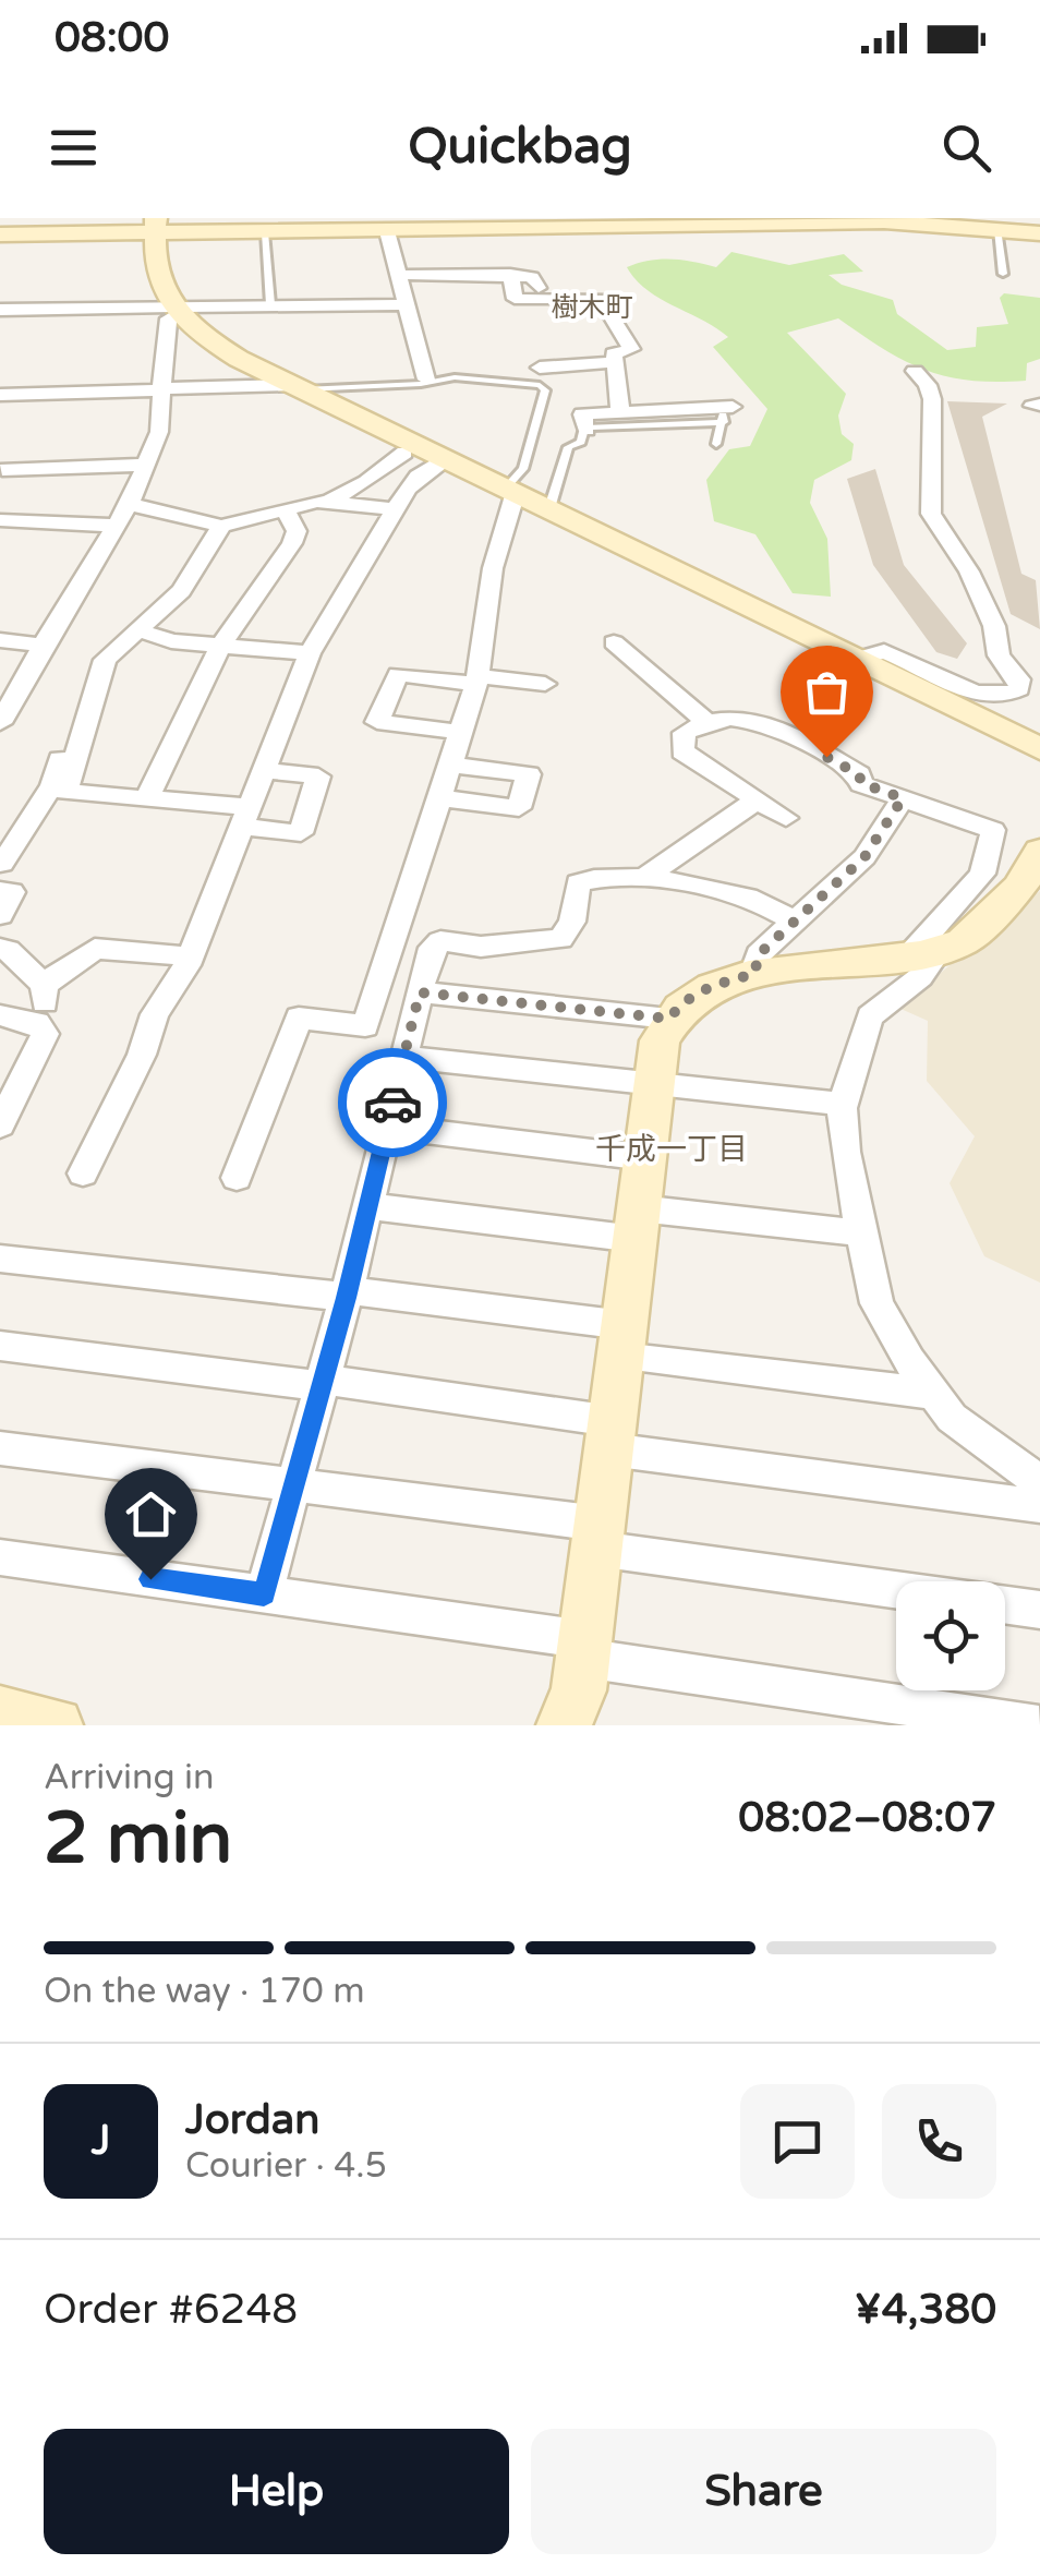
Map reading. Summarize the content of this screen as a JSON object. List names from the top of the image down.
{
  "districts": ["樹木町", "千成一丁目"],
  "page": {
    "status": "08:00",
    "header": "Quickbag",
    "heading": ["2 min", "Arriving in", "08:02–08:07"],
    "panel": [
      "Jordan",
      "Courier · 4.5",
      "Order #6248",
      "¥4,380"
    ],
    "bar": "On the way · 170 m",
    "round": "J",
    "buttons": ["Help", "Share"]
  }
}
